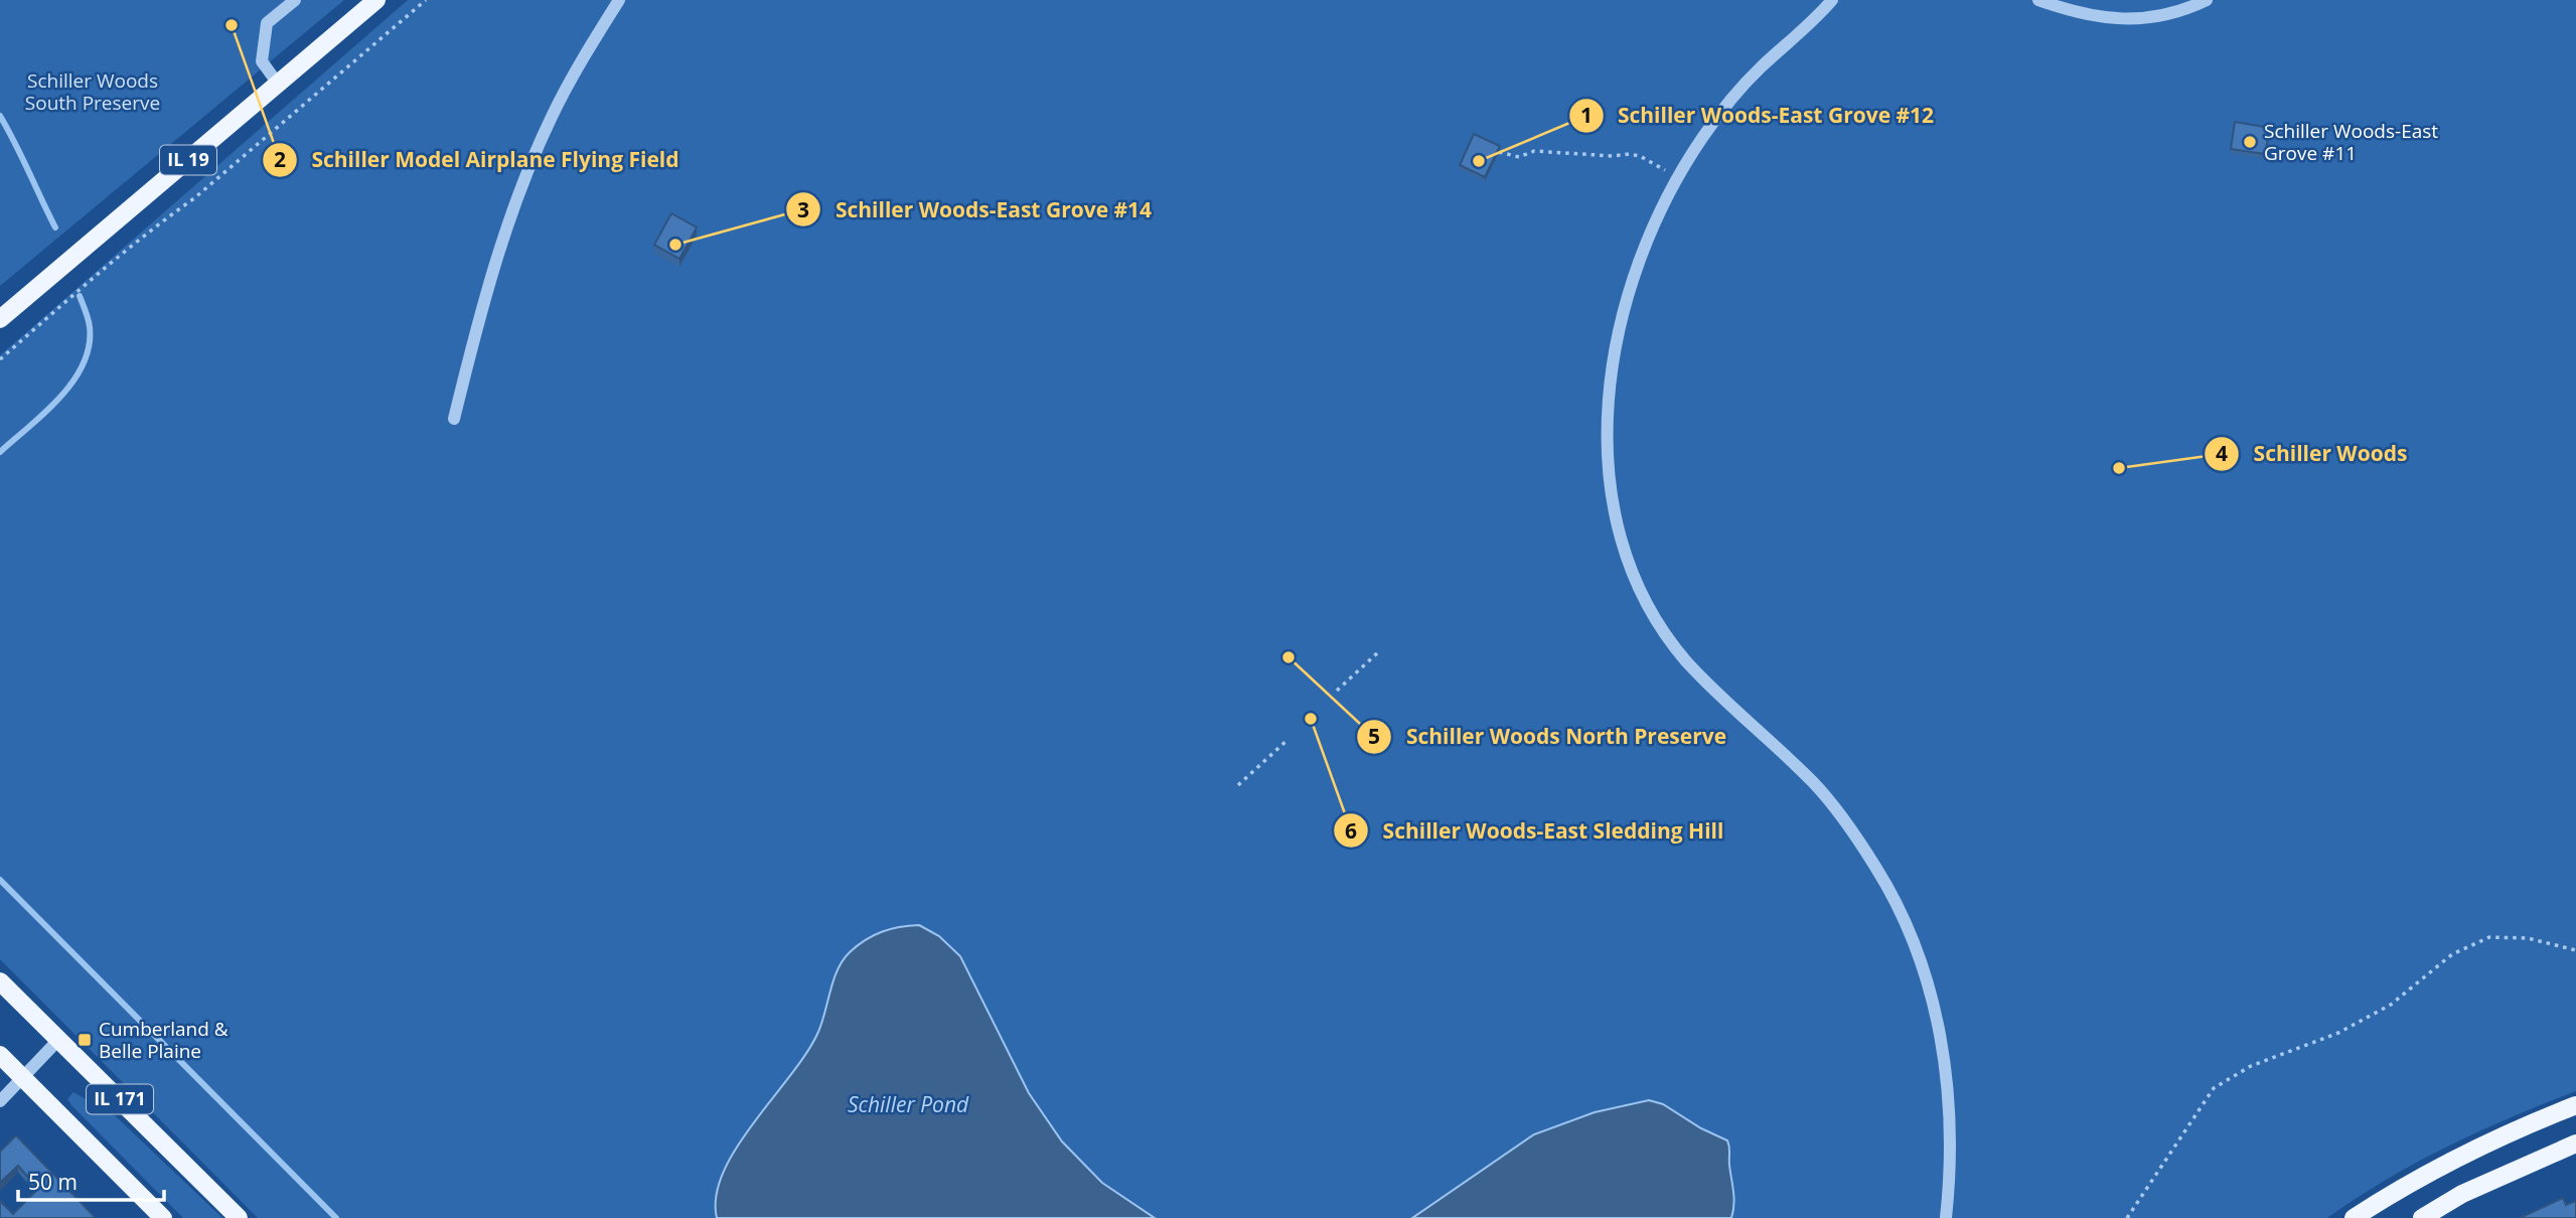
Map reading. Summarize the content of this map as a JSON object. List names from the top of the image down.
{
  "streets": {
    "main road": ["IL 19", "IL 171"]
  },
  "water": ["Schiller Pond"],
  "parks": ["Schiller Woods South Preserve"],
  "places": {
    "other": [
      "Schiller Model Airplane Flying Field",
      "Schiller Woods-East Grove #11",
      "Schiller Woods-East Grove #12",
      "Schiller Woods-East Grove #14",
      "Schiller Woods",
      "Schiller Woods North Preserve",
      "Schiller Woods-East Sledding Hill"
    ],
    "transit": ["Cumberland & Belle Plaine"]
  },
  "scale_bar": "50 m"
}
